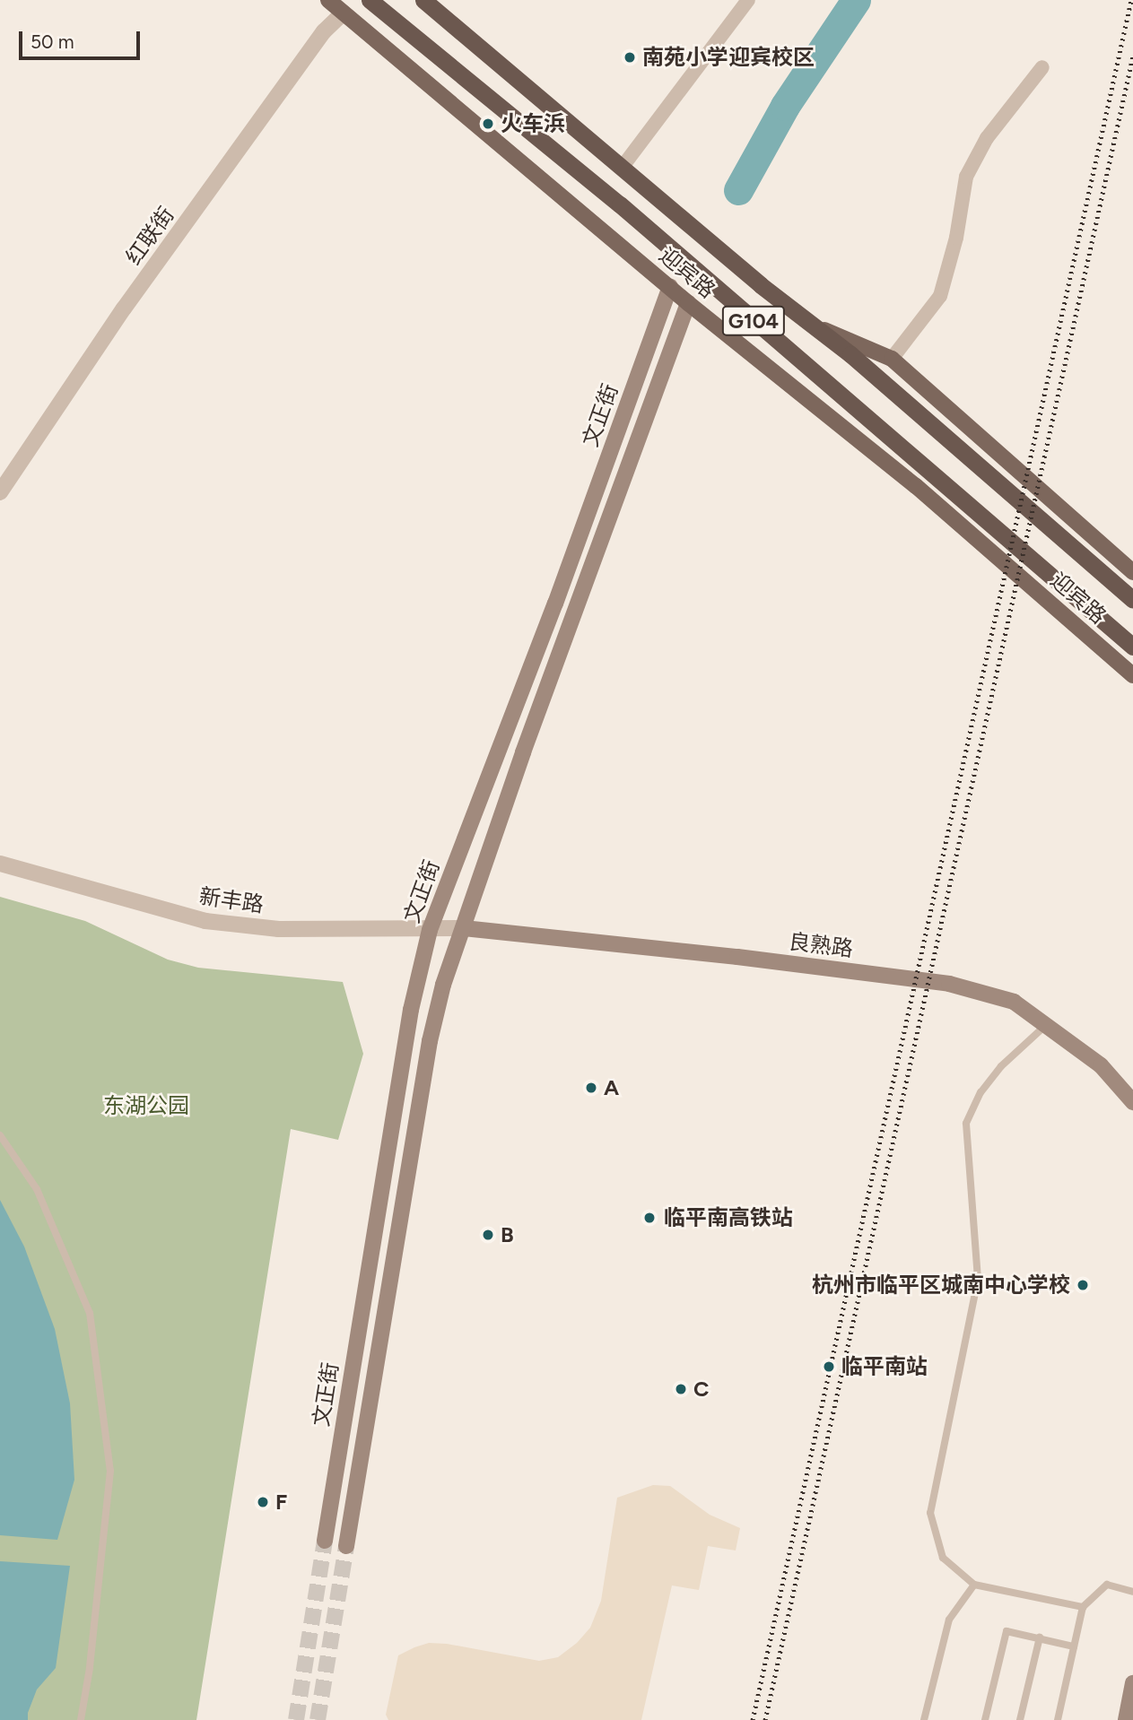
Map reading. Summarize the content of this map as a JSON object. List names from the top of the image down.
{
  "streets": {
    "highway": ["迎宾路", "G104"],
    "main road": ["文正街", "良熟路"],
    "street": ["红联街", "新丰路"]
  },
  "crossings": [
    ["红联街", "迎宾路"],
    ["迎宾路", "文正街"],
    ["文正街", "新丰路"],
    ["文正街", "良熟路"],
    ["新丰路", "良熟路"]
  ],
  "parks": ["东湖公园"],
  "places": [
    "南苑小学迎宾校区",
    "火车浜",
    "A",
    "临平南高铁站",
    "B",
    "杭州市临平区城南中心学校",
    "临平南站",
    "C",
    "F"
  ],
  "scale_bar": "50 m"
}
